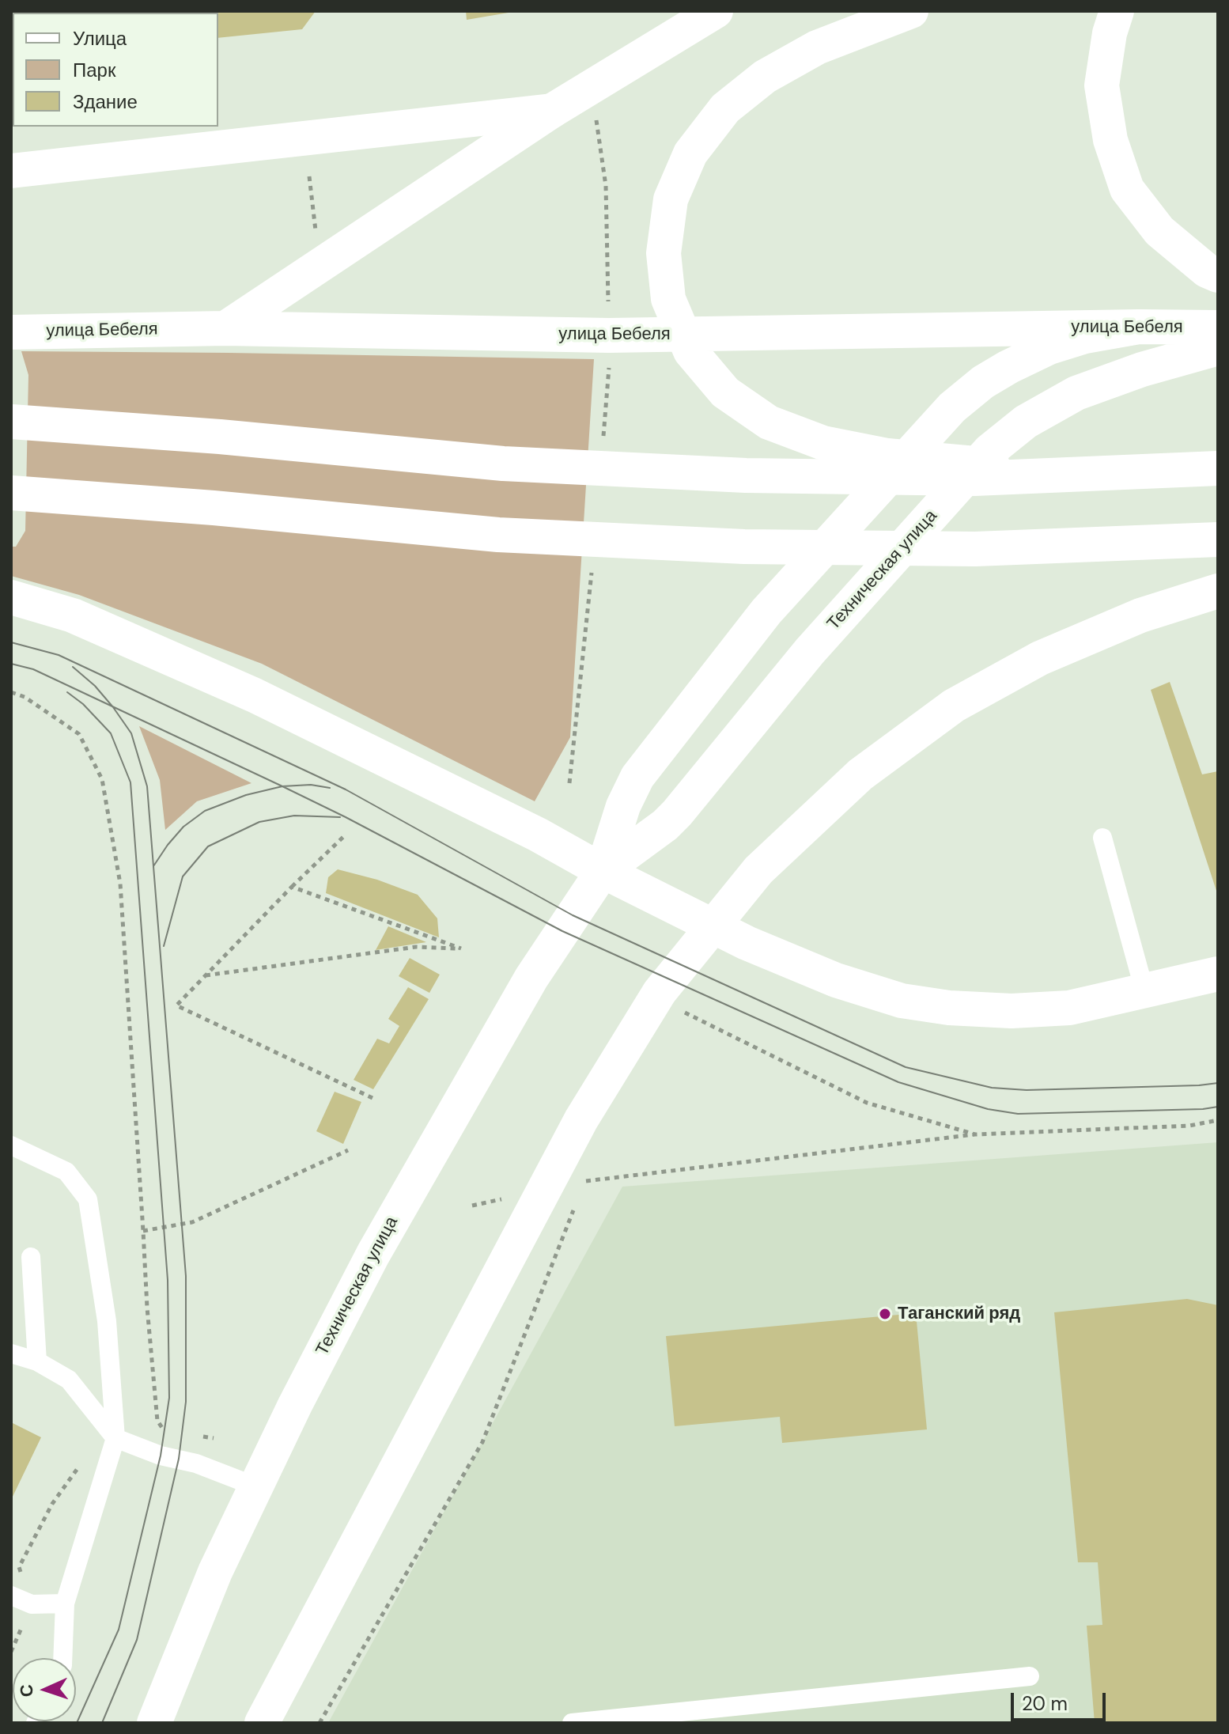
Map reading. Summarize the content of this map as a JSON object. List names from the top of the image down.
{
  "streets": {
    "main road": ["улица Бебеля", "Техническая улица"]
  },
  "crossings": [
    ["улица Бебеля", "Техническая улица"]
  ],
  "places": ["Таганский ряд"],
  "legend": ["Улица", "Парк", "Здание"],
  "scale_bar": "20 m",
  "north": "left"
}
